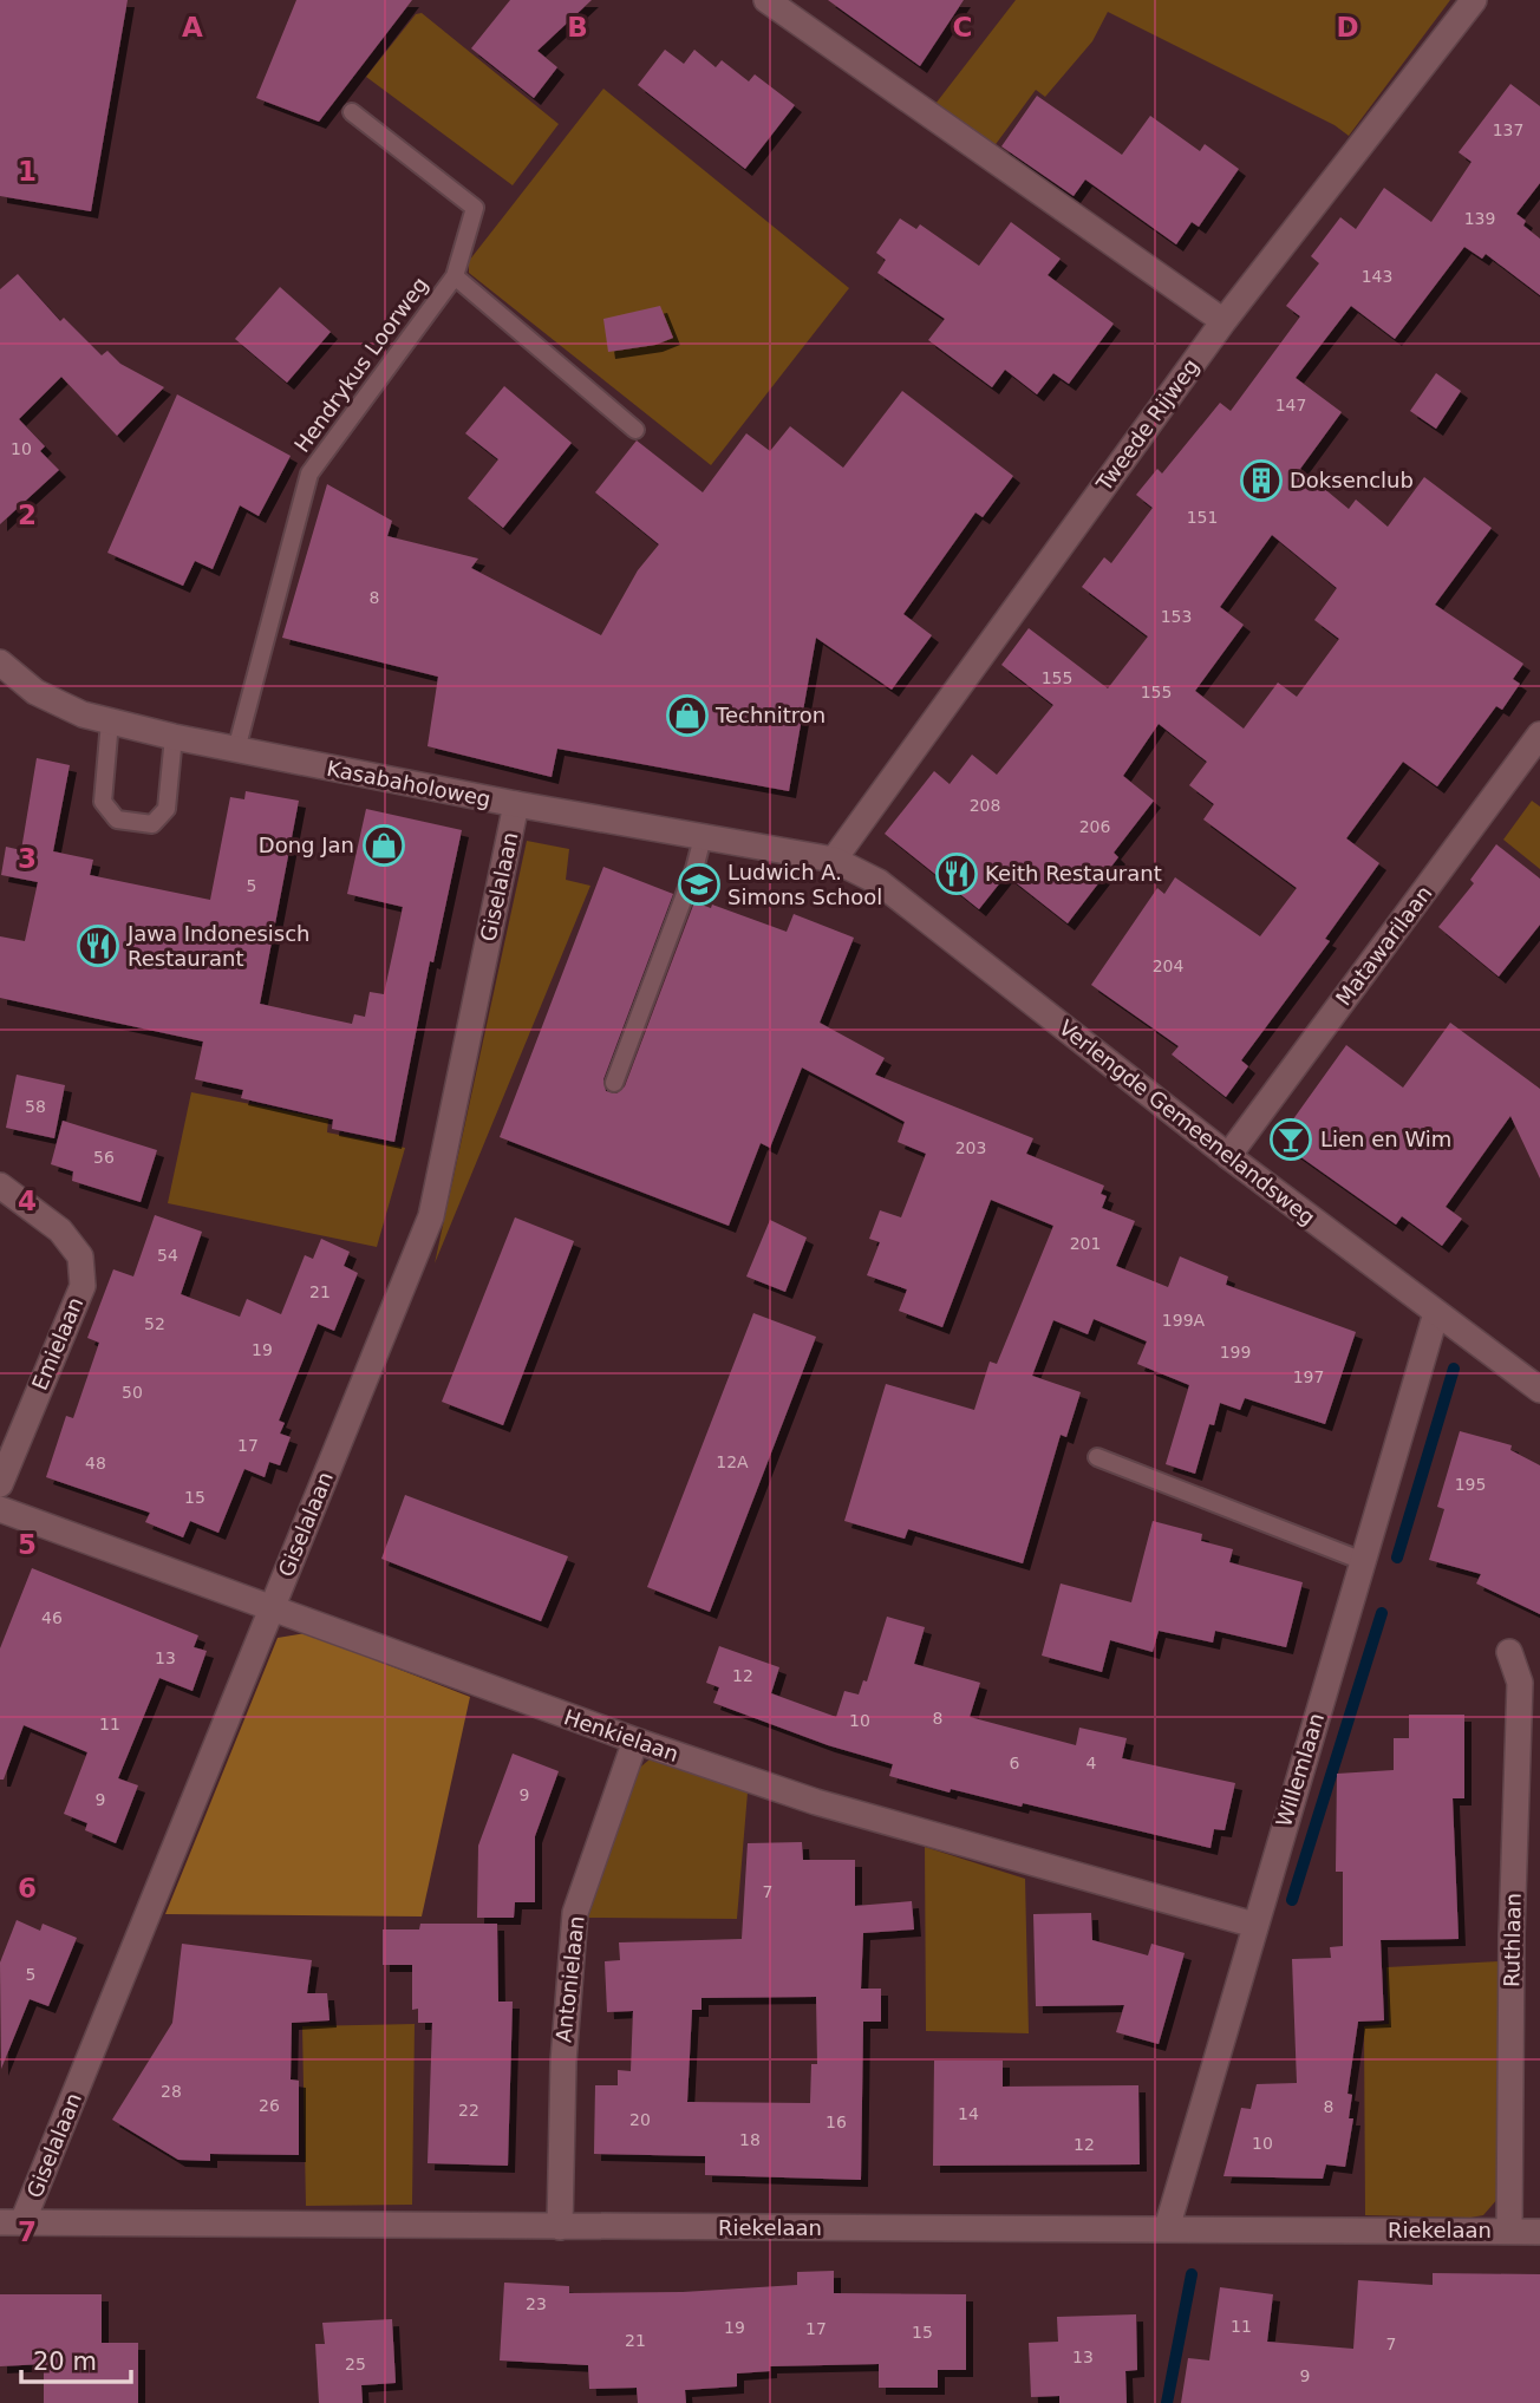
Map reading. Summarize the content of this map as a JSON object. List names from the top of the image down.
{
  "streets": {
    "street": [
      "Tweede Rijweg",
      "Kasabaholoweg",
      "Giselalaan",
      "Matawarilaan",
      "Verlengde Gemeenelandsweg",
      "Emielaan",
      "Henkielaan",
      "Willemlaan",
      "Ruthlaan",
      "Antonielaan",
      "Riekelaan"
    ],
    "lane": ["Hendrykus Loorweg"]
  },
  "crossings": [
    ["Hendrykus Loorweg", "Kasabaholoweg"],
    ["Tweede Rijweg", "Kasabaholoweg"],
    ["Tweede Rijweg", "Verlengde Gemeenelandsweg"],
    ["Kasabaholoweg", "Giselalaan"],
    ["Kasabaholoweg", "Verlengde Gemeenelandsweg"],
    ["Giselalaan", "Henkielaan"],
    ["Giselalaan", "Riekelaan"],
    ["Matawarilaan", "Verlengde Gemeenelandsweg"],
    ["Verlengde Gemeenelandsweg", "Willemlaan"],
    ["Henkielaan", "Willemlaan"],
    ["Henkielaan", "Antonielaan"],
    ["Willemlaan", "Riekelaan"],
    ["Ruthlaan", "Riekelaan"],
    ["Antonielaan", "Riekelaan"]
  ],
  "places": {
    "building": ["Doksenclub"],
    "shop": ["Technitron", "Dong Jan"],
    "restaurant": ["Keith Restaurant", "Jawa Indonesisch Restaurant"],
    "school or university": ["Ludwich A. Simons School"],
    "bar": ["Lien en Wim"]
  },
  "house_numbers": [
    "137",
    "139",
    "143",
    "147",
    "10",
    "151",
    "8",
    "153",
    "155",
    "155",
    "208",
    "206",
    "5",
    "204",
    "58",
    "203",
    "56",
    "201",
    "54",
    "21",
    "199A",
    "52",
    "19",
    "199",
    "197",
    "50",
    "17",
    "12A",
    "48",
    "195",
    "15",
    "46",
    "13",
    "12",
    "8",
    "10",
    "11",
    "6",
    "4",
    "9",
    "9",
    "7",
    "5",
    "28",
    "26",
    "8",
    "22",
    "14",
    "20",
    "16",
    "18",
    "10",
    "12",
    "23",
    "11",
    "19",
    "17",
    "15",
    "21",
    "7",
    "13",
    "25",
    "9"
  ],
  "scale_bar": "20 m",
  "grid": {
    "columns": [
      "A",
      "B",
      "C",
      "D"
    ],
    "rows": [
      "1",
      "2",
      "3",
      "4",
      "5",
      "6",
      "7"
    ]
  }
}
